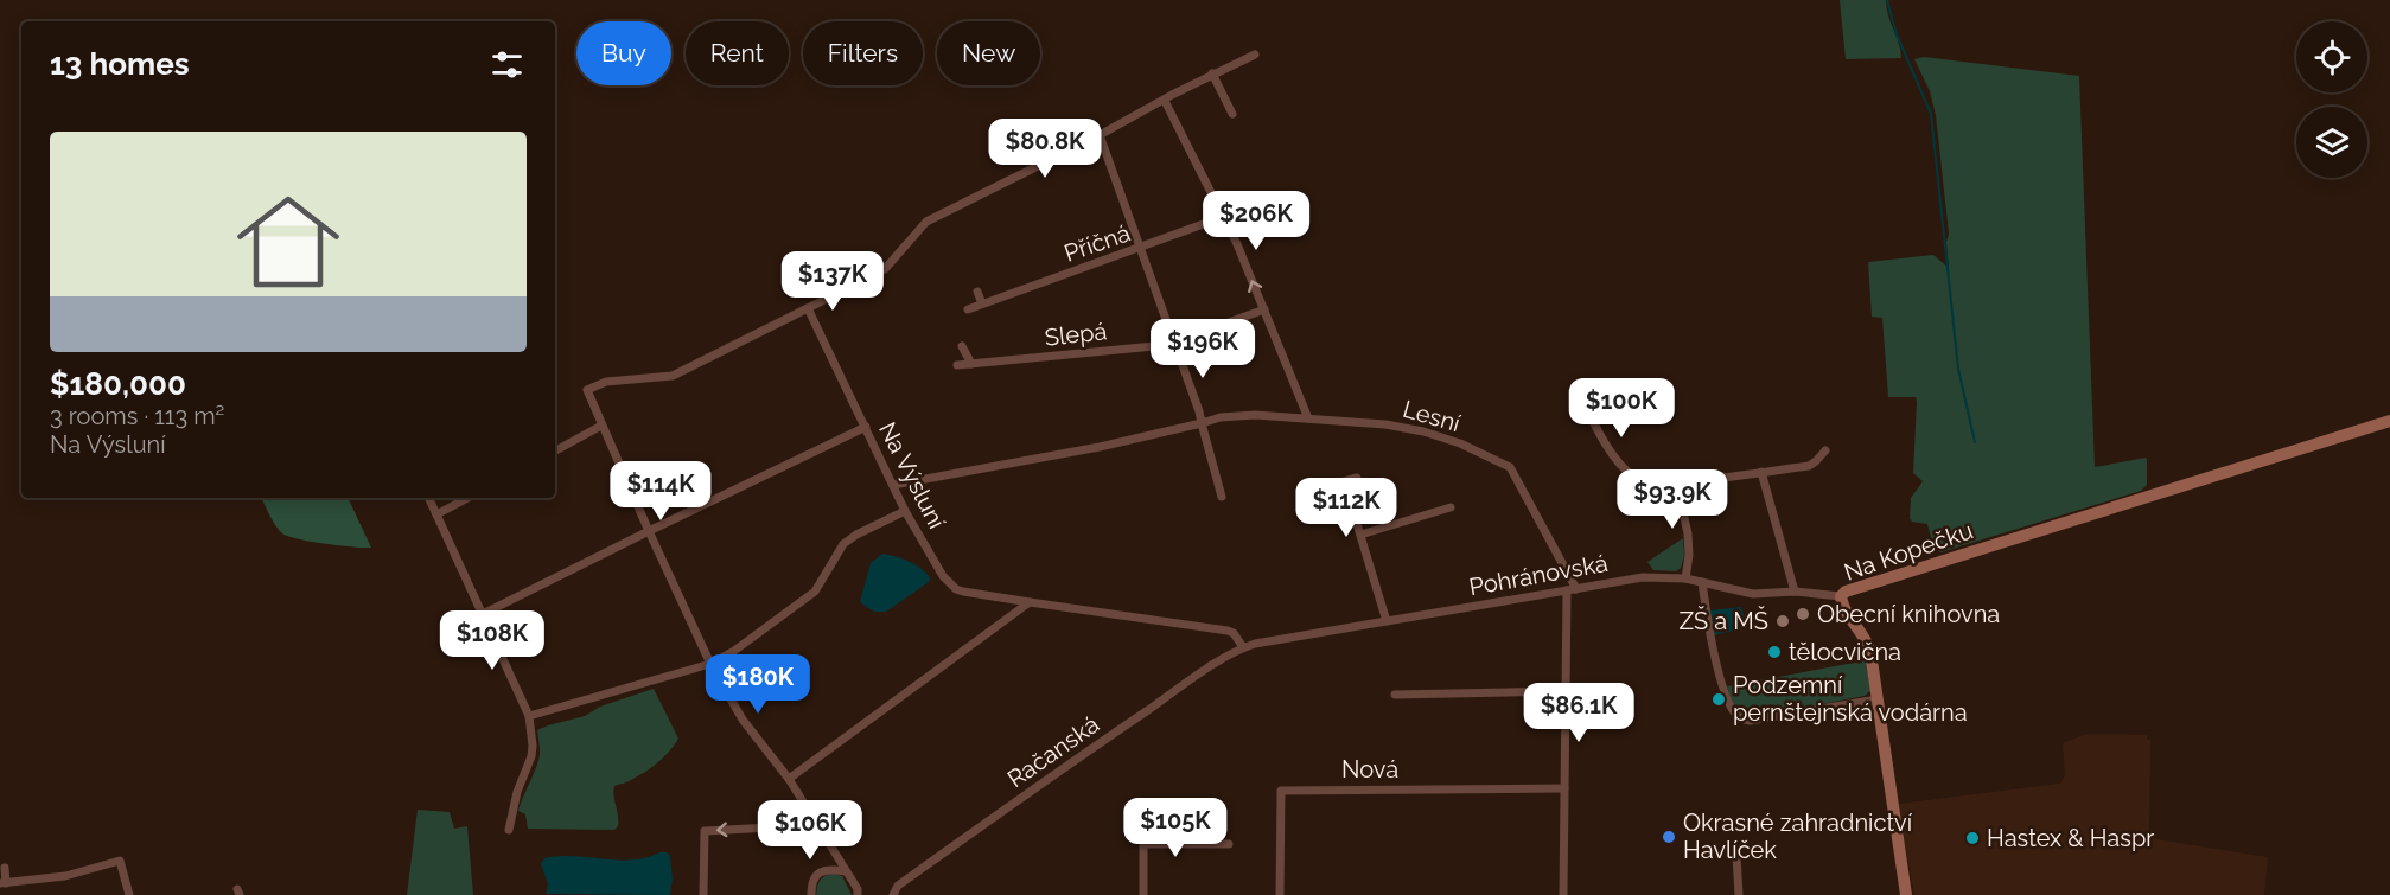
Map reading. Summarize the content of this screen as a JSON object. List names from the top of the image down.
{
  "streets": {
    "street": [
      "Příčná",
      "Slepá",
      "Lesní",
      "Na Výsluní",
      "Na Kopečku",
      "Pohránovská",
      "Račanská",
      "Nová"
    ]
  },
  "crossings": [
    ["Lesní", "Na Výsluní"],
    ["Lesní", "Pohránovská"],
    ["Na Výsluní", "Pohránovská"],
    ["Na Výsluní", "Račanská"],
    ["Na Kopečku", "Pohránovská"],
    ["Pohránovská", "Račanská"]
  ],
  "places": [
    "Obecní knihovna",
    "ZŠ a MŠ",
    "tělocvična",
    "Podzemní pernštejnská vodárna",
    "Okrasné zahradnictví Havlíček",
    "Hastex & Haspr"
  ],
  "page": {
    "chip": [
      "Buy",
      "Rent",
      "Filters",
      "New"
    ],
    "heading": "13 homes",
    "list": [
      {
        "name": "$180,000",
        "note": "3 rooms · 113 m² · Na Výsluní"
      }
    ],
    "price": [
      "$80.8K",
      "$206K",
      "$137K",
      "$196K",
      "$100K",
      "$114K",
      "$93.9K",
      "$112K",
      "$108K",
      "$180K",
      "$86.1K",
      "$105K",
      "$106K"
    ]
  }
}
